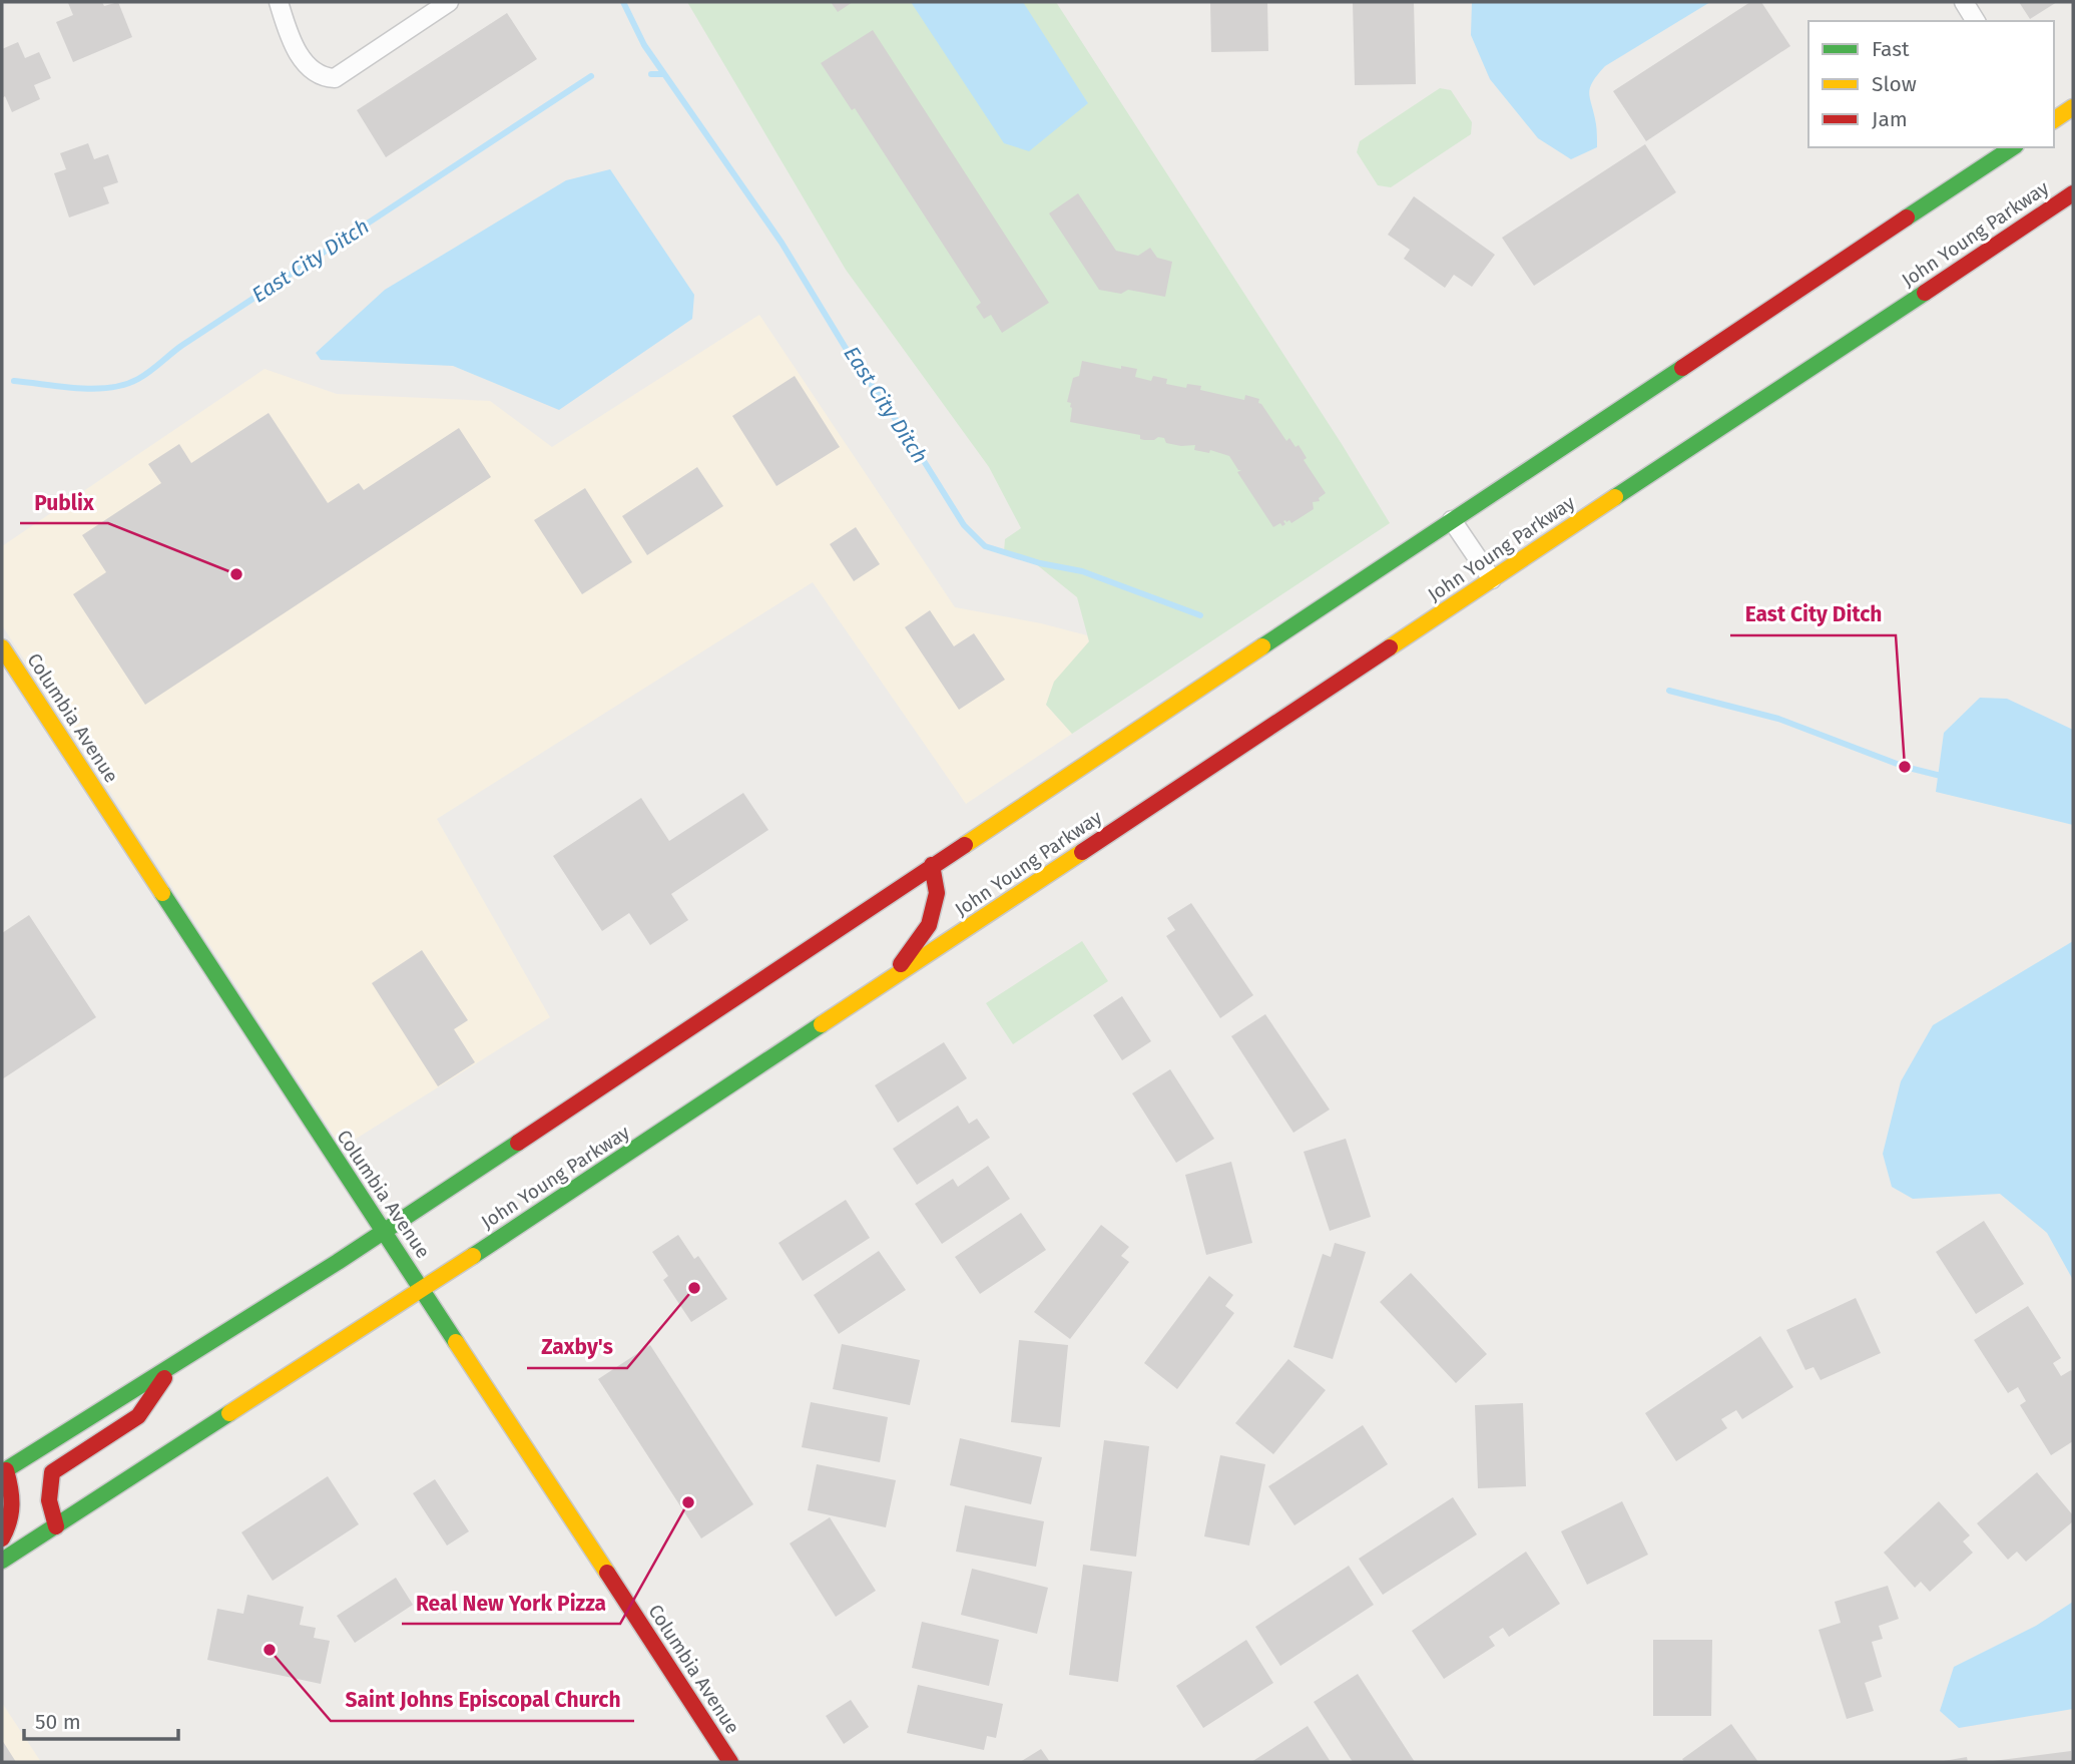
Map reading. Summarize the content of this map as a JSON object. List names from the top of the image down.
{
  "streets": {
    "main road": ["John Young Parkway", "Columbia Avenue"]
  },
  "crossings": [
    ["John Young Parkway", "Columbia Avenue"]
  ],
  "water": ["East City Ditch"],
  "places": [
    "Publix",
    "East City Ditch",
    "Zaxby's",
    "Real New York Pizza",
    "Saint Johns Episcopal Church"
  ],
  "legend": ["Fast", "Slow", "Jam"],
  "scale_bar": "50 m"
}
